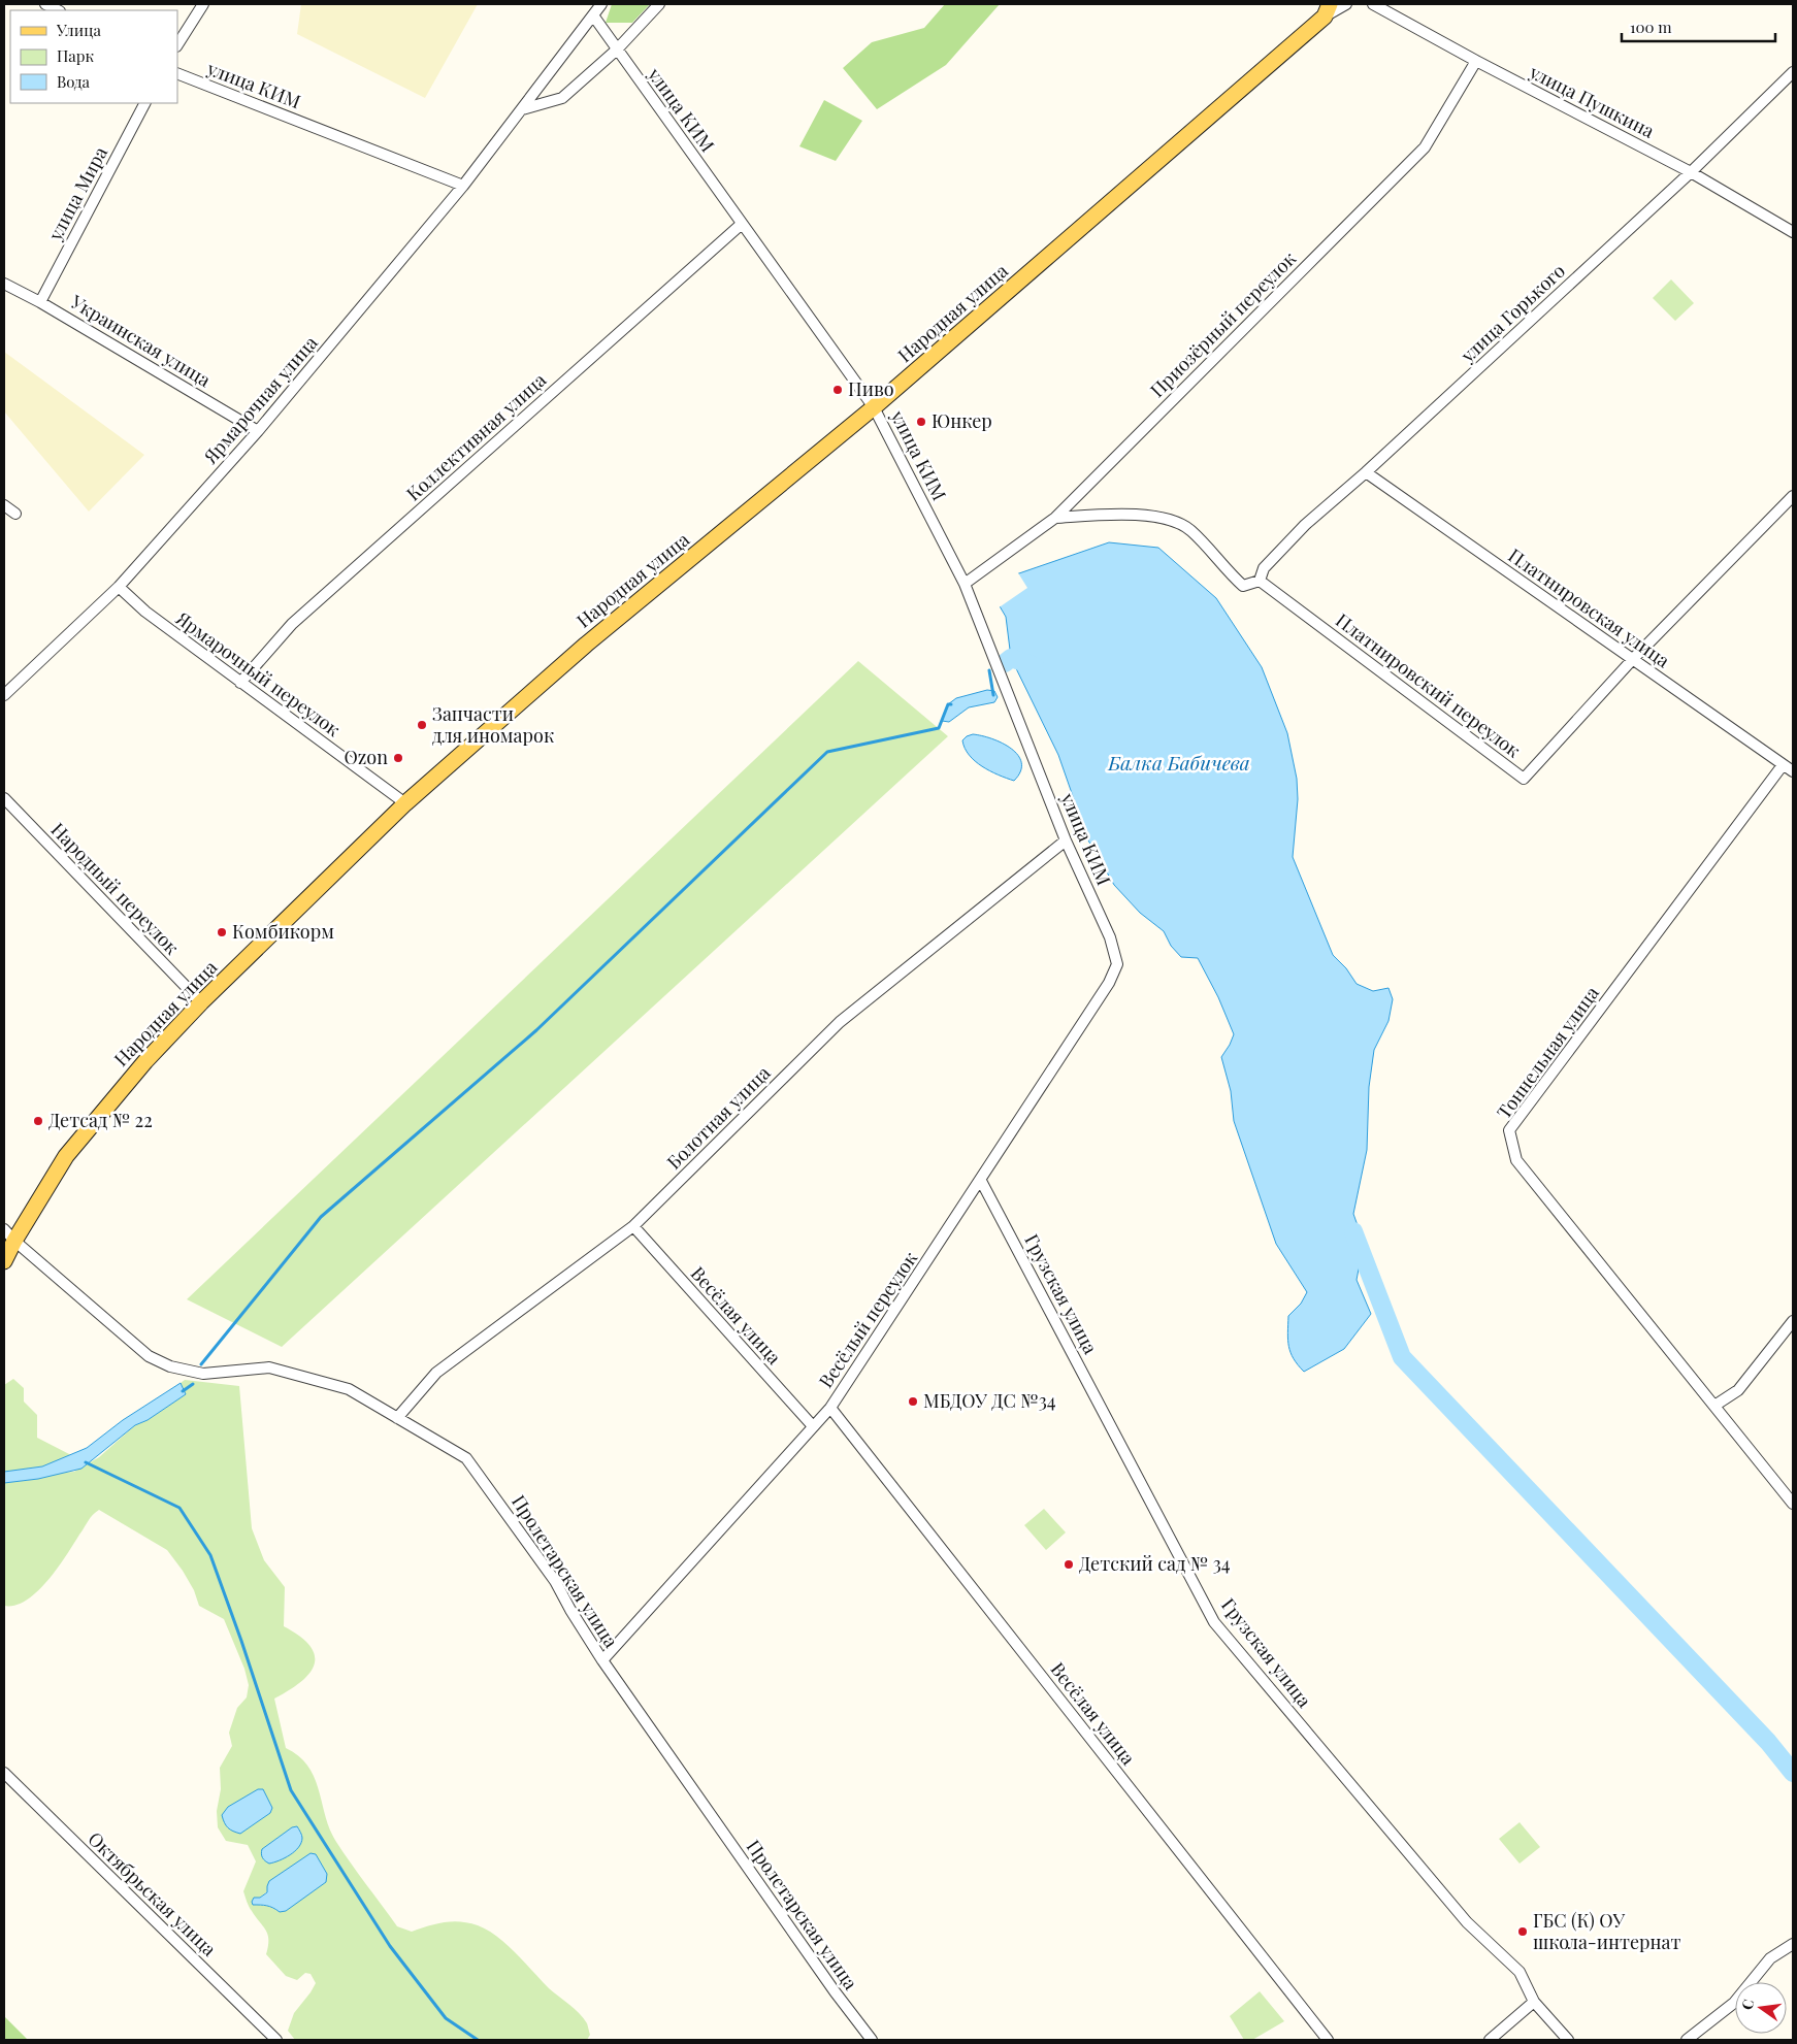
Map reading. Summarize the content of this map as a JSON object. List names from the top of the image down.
{
  "streets": {
    "main road": ["Народная улица"],
    "street": [
      "улица КИМ",
      "улица Пушкина",
      "улица Мира",
      "улица Горького",
      "Приозёрный переулок",
      "Украинская улица",
      "Ярмарочная улица",
      "Коллективная улица",
      "Платнировская улица",
      "Ярмарочный переулок",
      "Платнировский переулок",
      "Народный переулок",
      "Тоннельная улица",
      "Болотная улица",
      "Грузская улица",
      "Весёлая улица",
      "Весёлый переулок",
      "Пролетарская улица",
      "Октябрьская улица"
    ]
  },
  "crossings": [
    ["улица КИМ", "Народная улица"],
    ["улица КИМ", "Приозёрный переулок"],
    ["улица КИМ", "Ярмарочная улица"],
    ["улица КИМ", "Коллективная улица"],
    ["улица КИМ", "Болотная улица"],
    ["улица КИМ", "Весёлый переулок"],
    ["улица Пушкина", "улица Горького"],
    ["улица Пушкина", "Приозёрный переулок"],
    ["улица Мира", "Украинская улица"],
    ["Народная улица", "Ярмарочный переулок"],
    ["Народная улица", "Народный переулок"],
    ["Народная улица", "Пролетарская улица"],
    ["улица Горького", "Платнировская улица"],
    ["улица Горького", "Платнировский переулок"],
    ["Украинская улица", "Ярмарочная улица"],
    ["Ярмарочная улица", "Ярмарочный переулок"],
    ["Коллективная улица", "Ярмарочный переулок"],
    ["Платнировская улица", "Платнировский переулок"],
    ["Платнировская улица", "Тоннельная улица"],
    ["Болотная улица", "Весёлая улица"],
    ["Болотная улица", "Пролетарская улица"],
    ["Грузская улица", "Весёлый переулок"],
    ["Весёлая улица", "Весёлый переулок"],
    ["Весёлый переулок", "Пролетарская улица"]
  ],
  "water": ["Балка Бабичева"],
  "places": [
    "Пиво",
    "Юнкер",
    "Запчасти для иномарок",
    "Ozon",
    "Комбикорм",
    "Детсад № 22",
    "МБДОУ ДС №34",
    "Детский сад № 34",
    "ГБС (К) ОУ школа-интернат"
  ],
  "legend": ["Улица", "Парк", "Вода"],
  "scale_bar": "100 m",
  "north": "left"
}
